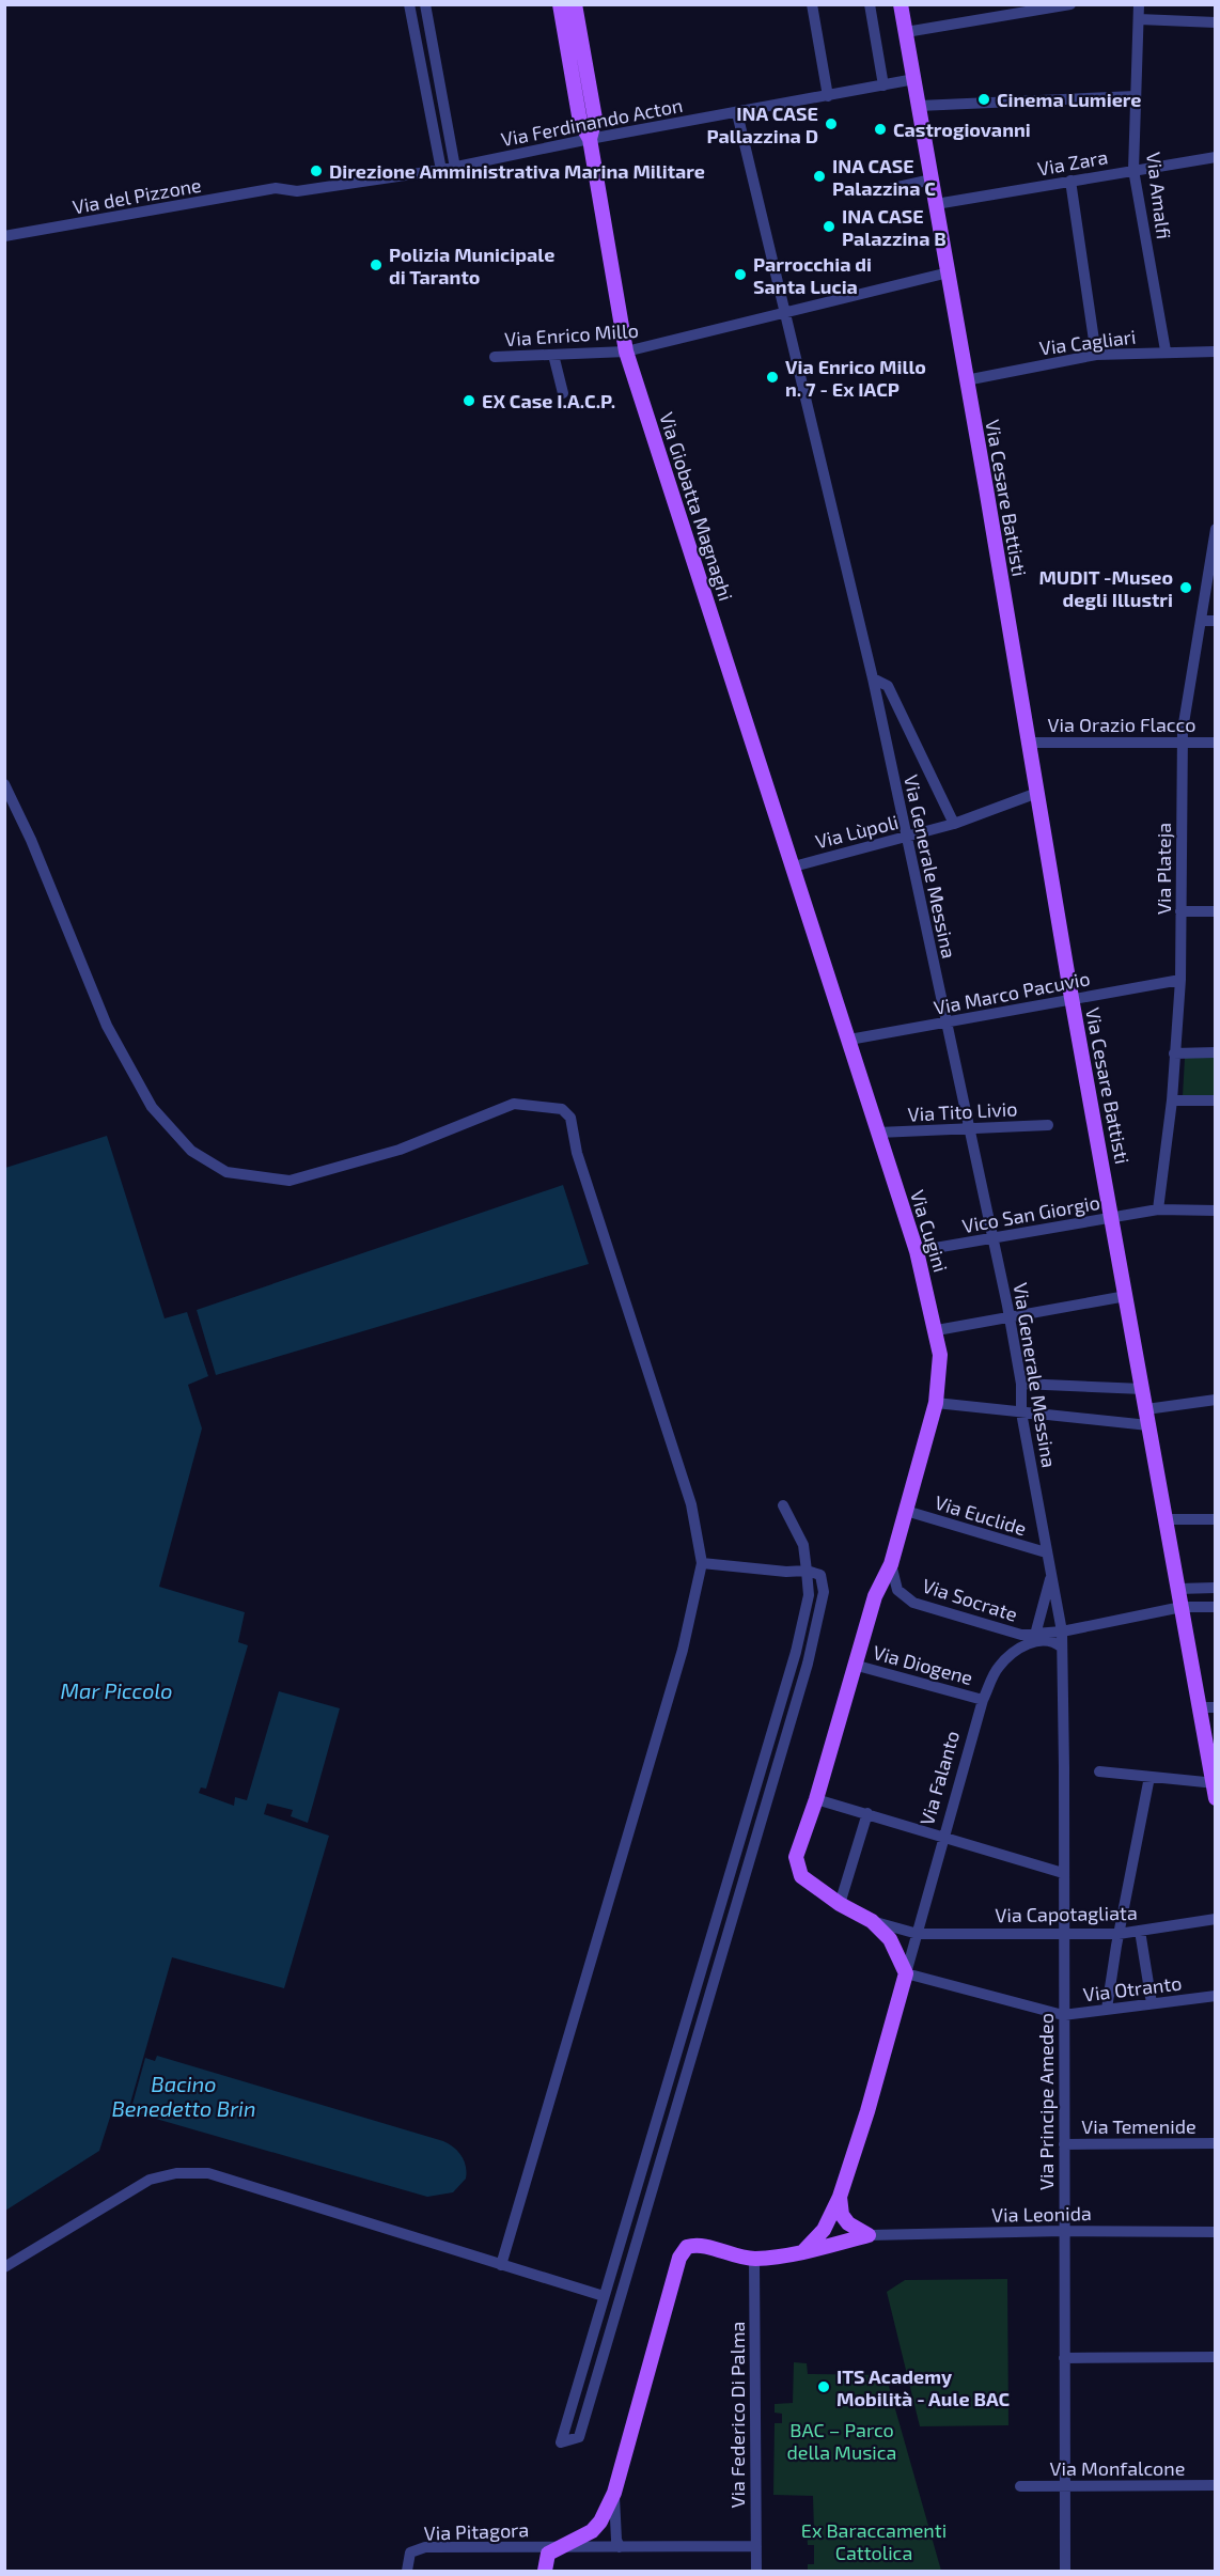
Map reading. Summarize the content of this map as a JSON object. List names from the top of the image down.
{
  "streets": {
    "main road": [
      "Via Cesare Battisti",
      "Via Giobatta Magnaghi",
      "Via Cugini",
      "Via Falanto"
    ],
    "street": [
      "Via Ferdinando Acton",
      "Via Zara",
      "Via del Pizzone",
      "Via Amalfi",
      "Via Enrico Millo",
      "Via Cagliari",
      "Via Orazio Flacco",
      "Via Lùpoli",
      "Via Generale Messina",
      "Via Plateja",
      "Via Marco Pacuvio",
      "Via Tito Livio",
      "Vico San Giorgio",
      "Via Euclide",
      "Via Socrate",
      "Via Diogene",
      "Via Capotagliata",
      "Via Otranto",
      "Via Principe Amedeo",
      "Via Temenide",
      "Via Leonida",
      "Via Federico Di Palma",
      "Via Monfalcone",
      "Via Pitagora"
    ]
  },
  "crossings": [
    ["Via Ferdinando Acton", "Via del Pizzone"],
    ["Via Ferdinando Acton", "Via Cesare Battisti"],
    ["Via Ferdinando Acton", "Via Giobatta Magnaghi"],
    ["Via Ferdinando Acton", "Via Generale Messina"],
    ["Via Zara", "Via Amalfi"],
    ["Via Zara", "Via Cesare Battisti"],
    ["Via Amalfi", "Via Cagliari"],
    ["Via Enrico Millo", "Via Cesare Battisti"],
    ["Via Enrico Millo", "Via Giobatta Magnaghi"],
    ["Via Enrico Millo", "Via Generale Messina"],
    ["Via Cagliari", "Via Cesare Battisti"],
    ["Via Cesare Battisti", "Via Orazio Flacco"],
    ["Via Cesare Battisti", "Via Lùpoli"],
    ["Via Cesare Battisti", "Via Marco Pacuvio"],
    ["Via Cesare Battisti", "Vico San Giorgio"],
    ["Via Giobatta Magnaghi", "Via Lùpoli"],
    ["Via Giobatta Magnaghi", "Via Cugini"],
    ["Via Orazio Flacco", "Via Plateja"],
    ["Via Lùpoli", "Via Generale Messina"],
    ["Via Lùpoli", "Via Cugini"],
    ["Via Generale Messina", "Via Marco Pacuvio"],
    ["Via Generale Messina", "Via Tito Livio"],
    ["Via Generale Messina", "Vico San Giorgio"],
    ["Via Generale Messina", "Via Euclide"],
    ["Via Generale Messina", "Via Socrate"],
    ["Via Generale Messina", "Via Principe Amedeo"],
    ["Via Plateja", "Via Marco Pacuvio"],
    ["Via Plateja", "Vico San Giorgio"],
    ["Via Marco Pacuvio", "Via Cugini"],
    ["Via Tito Livio", "Via Cugini"],
    ["Vico San Giorgio", "Via Cugini"],
    ["Via Cugini", "Via Euclide"],
    ["Via Cugini", "Via Socrate"],
    ["Via Cugini", "Via Diogene"],
    ["Via Cugini", "Via Capotagliata"],
    ["Via Socrate", "Via Principe Amedeo"],
    ["Via Diogene", "Via Falanto"],
    ["Via Falanto", "Via Capotagliata"],
    ["Via Falanto", "Via Otranto"],
    ["Via Falanto", "Via Principe Amedeo"],
    ["Via Capotagliata", "Via Principe Amedeo"],
    ["Via Otranto", "Via Principe Amedeo"],
    ["Via Principe Amedeo", "Via Temenide"],
    ["Via Principe Amedeo", "Via Leonida"],
    ["Via Principe Amedeo", "Via Monfalcone"]
  ],
  "water": ["Mar Piccolo", "Bacino Benedetto Brin"],
  "parks": ["BAC – Parco della Musica", "Ex Baraccamenti Cattolica"],
  "places": [
    "Cinema Lumiere",
    "INA CASE Pallazzina D",
    "Castrogiovanni",
    "Direzione Amministrativa Marina Militare",
    "INA CASE Palazzina C",
    "INA CASE Palazzina B",
    "Polizia Municipale di Taranto",
    "Parrocchia di Santa Lucia",
    "Via Enrico Millo n. 7 - Ex IACP",
    "EX Case I.A.C.P.",
    "MUDIT -Museo degli Illustri",
    "ITS Academy Mobilità - Aule BAC"
  ]
}
